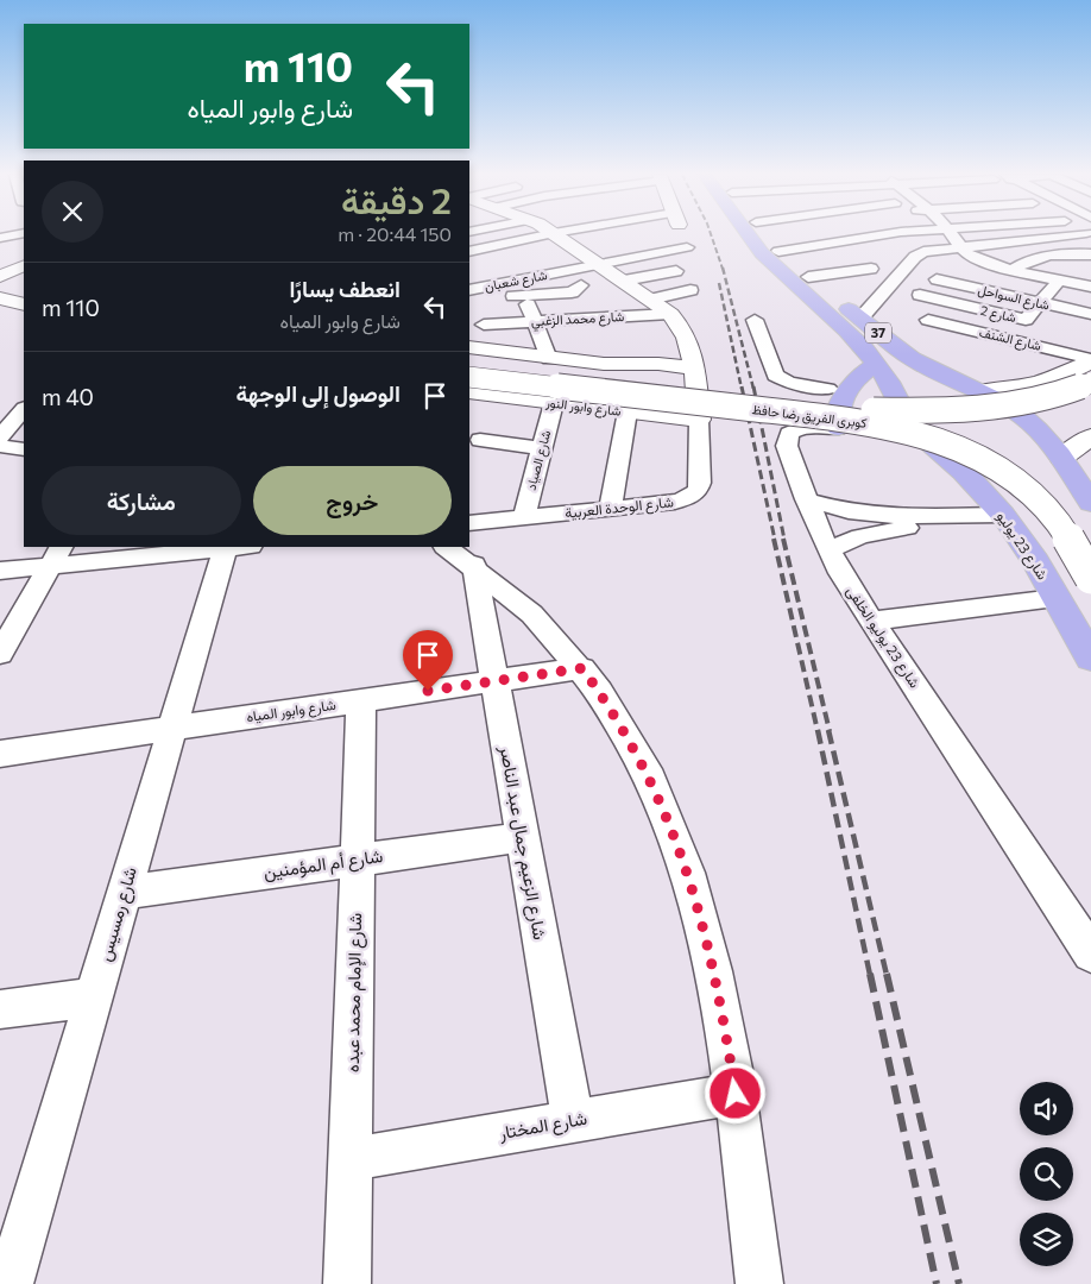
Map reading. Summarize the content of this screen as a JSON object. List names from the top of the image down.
{
  "streets": {
    "main road": [
      "37",
      "شارع وابور النور",
      "كوبرى الفريق رضا حافظ",
      "شارع 23 يوليو"
    ],
    "street": [
      "شارع شعبان",
      "شارع السواحل",
      "شارع 2",
      "شارع محمد الزغبي",
      "شارع الشنف",
      "شارع الصياد",
      "شارع الوحدة العربية",
      "شارع 23 يوليو الخلفى",
      "شارع وابور المياه",
      "شارع الزعيم جمال عبد الناصر",
      "شارع أم المؤمنين",
      "شارع رمسيس",
      "شارع الإمام محمد عبده",
      "شارع المختار"
    ]
  },
  "crossings": [
    ["شارع السواحل", "شارع 2"],
    ["37", "شارع 23 يوليو"],
    ["37", "شارع 23 يوليو الخلفى"],
    ["شارع وابور النور", "شارع الصياد"],
    ["شارع وابور النور", "شارع الوحدة العربية"],
    ["كوبرى الفريق رضا حافظ", "شارع 23 يوليو الخلفى"],
    ["شارع الصياد", "شارع الوحدة العربية"],
    ["شارع 23 يوليو", "شارع 23 يوليو الخلفى"],
    ["شارع وابور المياه", "شارع الزعيم جمال عبد الناصر"],
    ["شارع وابور المياه", "شارع رمسيس"],
    ["شارع وابور المياه", "شارع الإمام محمد عبده"],
    ["شارع الزعيم جمال عبد الناصر", "شارع أم المؤمنين"],
    ["شارع الزعيم جمال عبد الناصر", "شارع المختار"],
    ["شارع أم المؤمنين", "شارع رمسيس"],
    ["شارع أم المؤمنين", "شارع الإمام محمد عبده"],
    ["شارع الإمام محمد عبده", "شارع المختار"]
  ],
  "page": {
    "turn": ["110 m", "شارع وابور المياه"],
    "heading": ["2 دقيقة", "150 m · 20:44"],
    "list": [
      {
        "name": "انعطف يسارًا",
        "note": "شارع وابور المياه",
        "value": "110 m"
      },
      {
        "name": "الوصول إلى الوجهة",
        "value": "40 m"
      }
    ],
    "buttons": ["خروج", "مشاركة"]
  }
}
